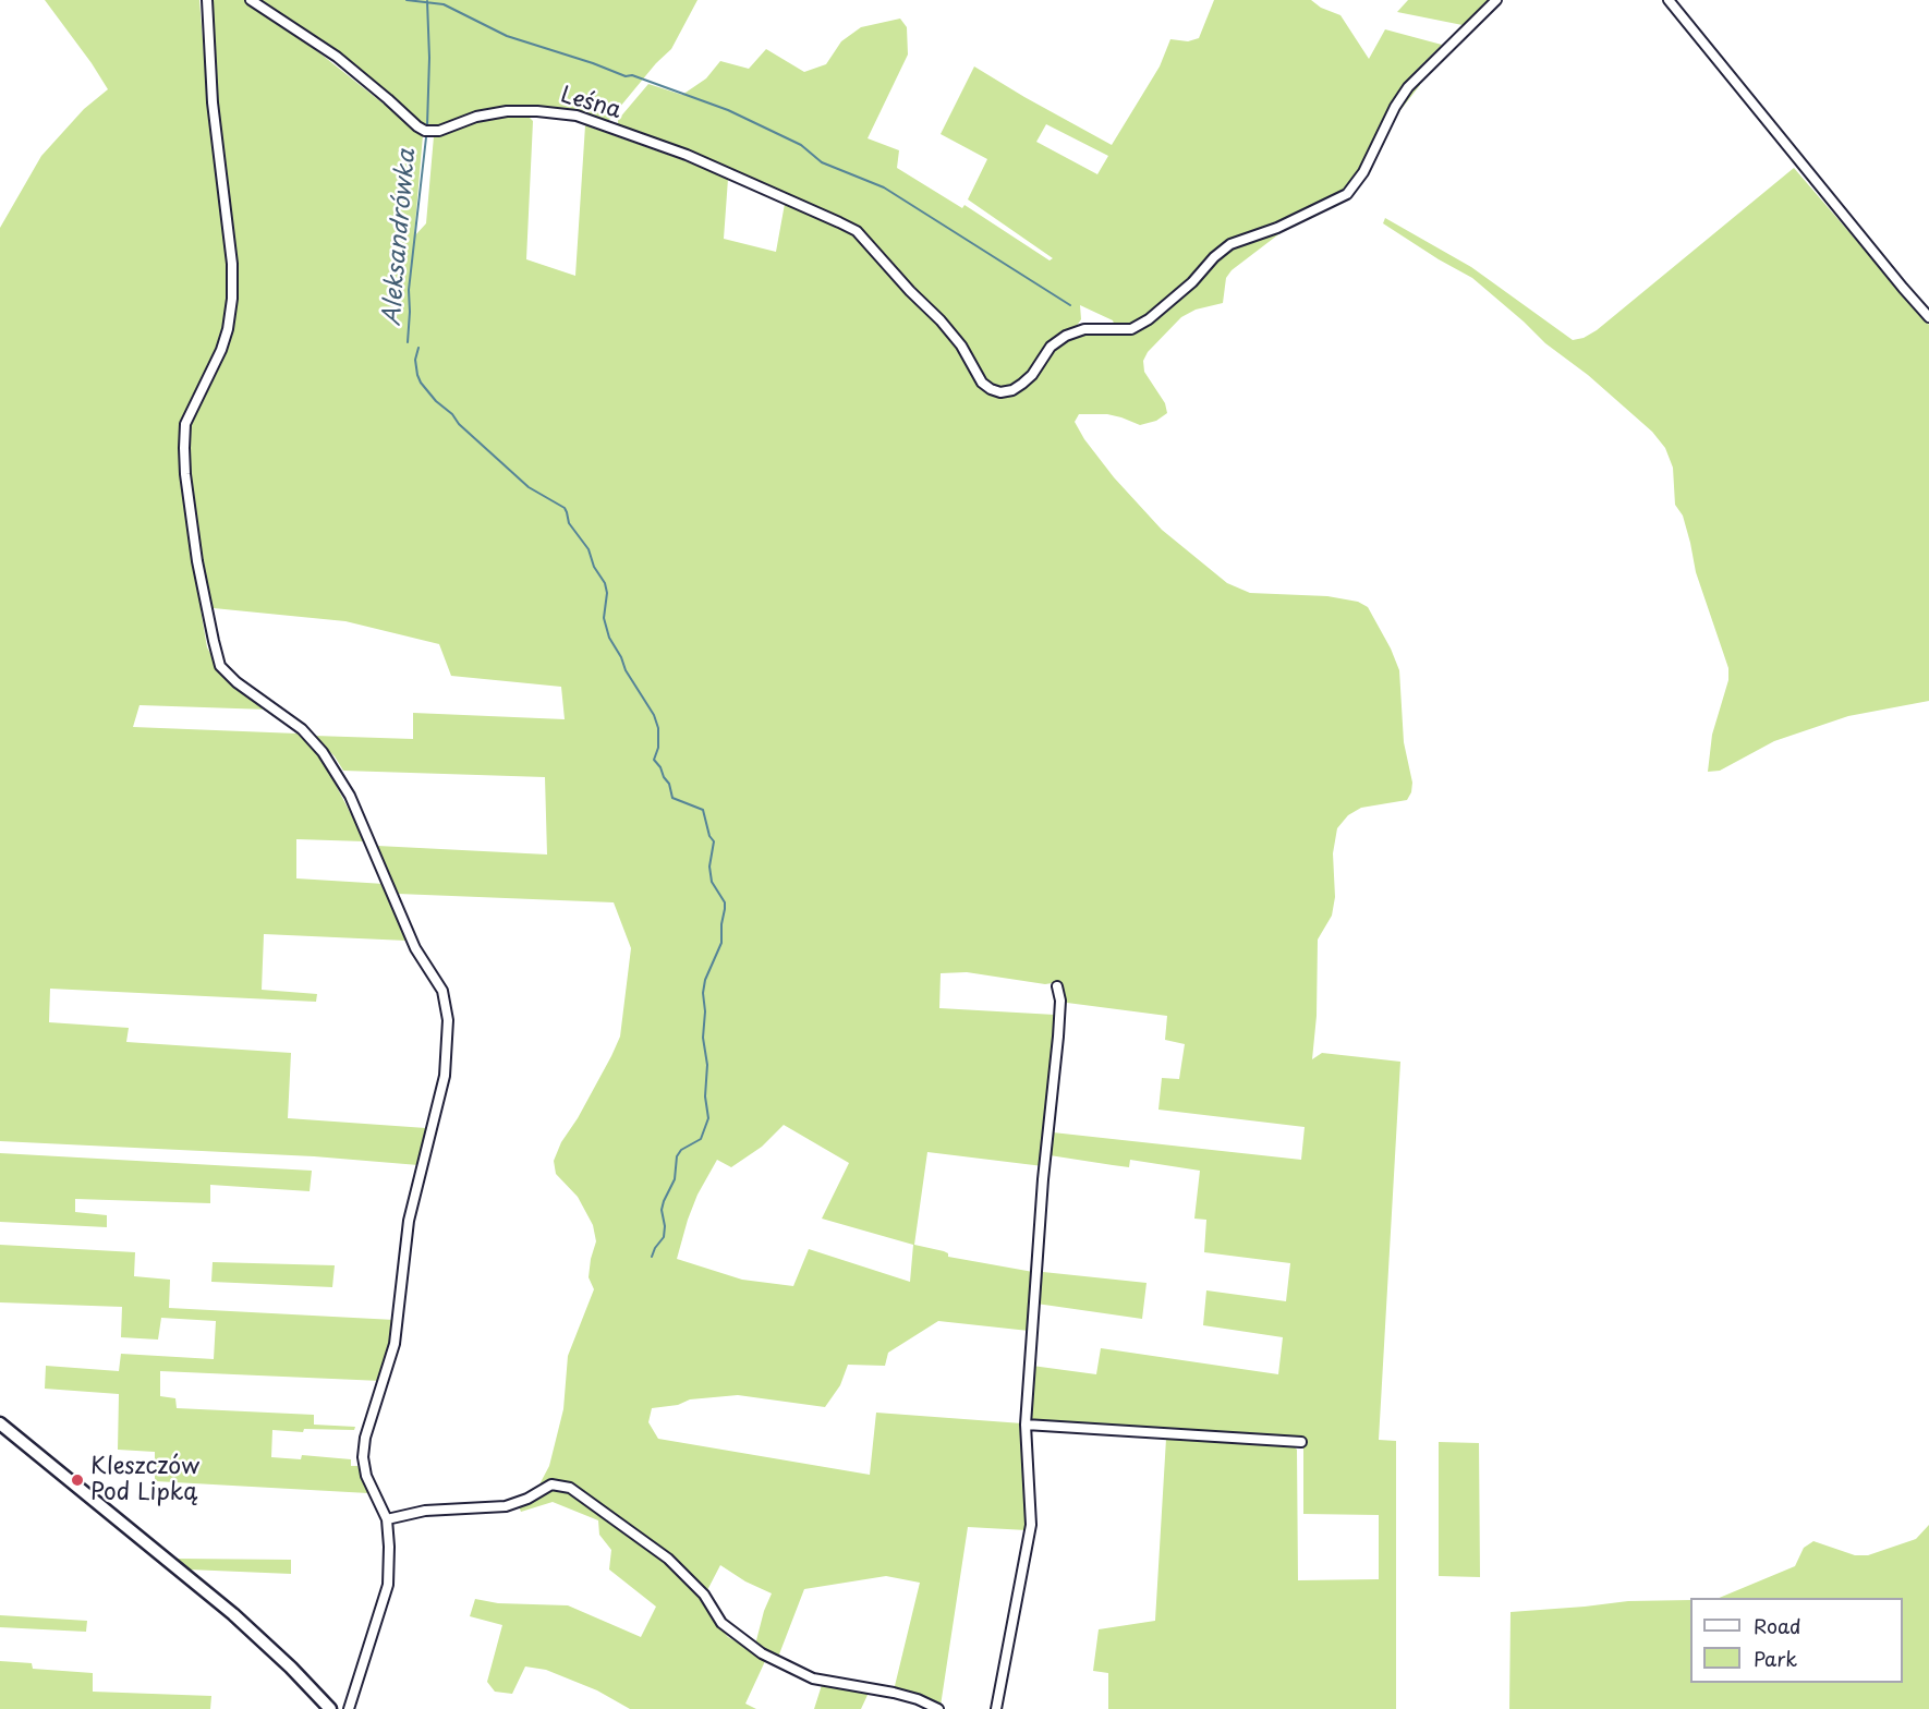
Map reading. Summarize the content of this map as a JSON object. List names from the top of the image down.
{
  "streets": {
    "street": ["Leśna"]
  },
  "water": ["Aleksandrówka"],
  "places": ["Kleszczów Pod Lipką"],
  "legend": ["Road", "Park"]
}
